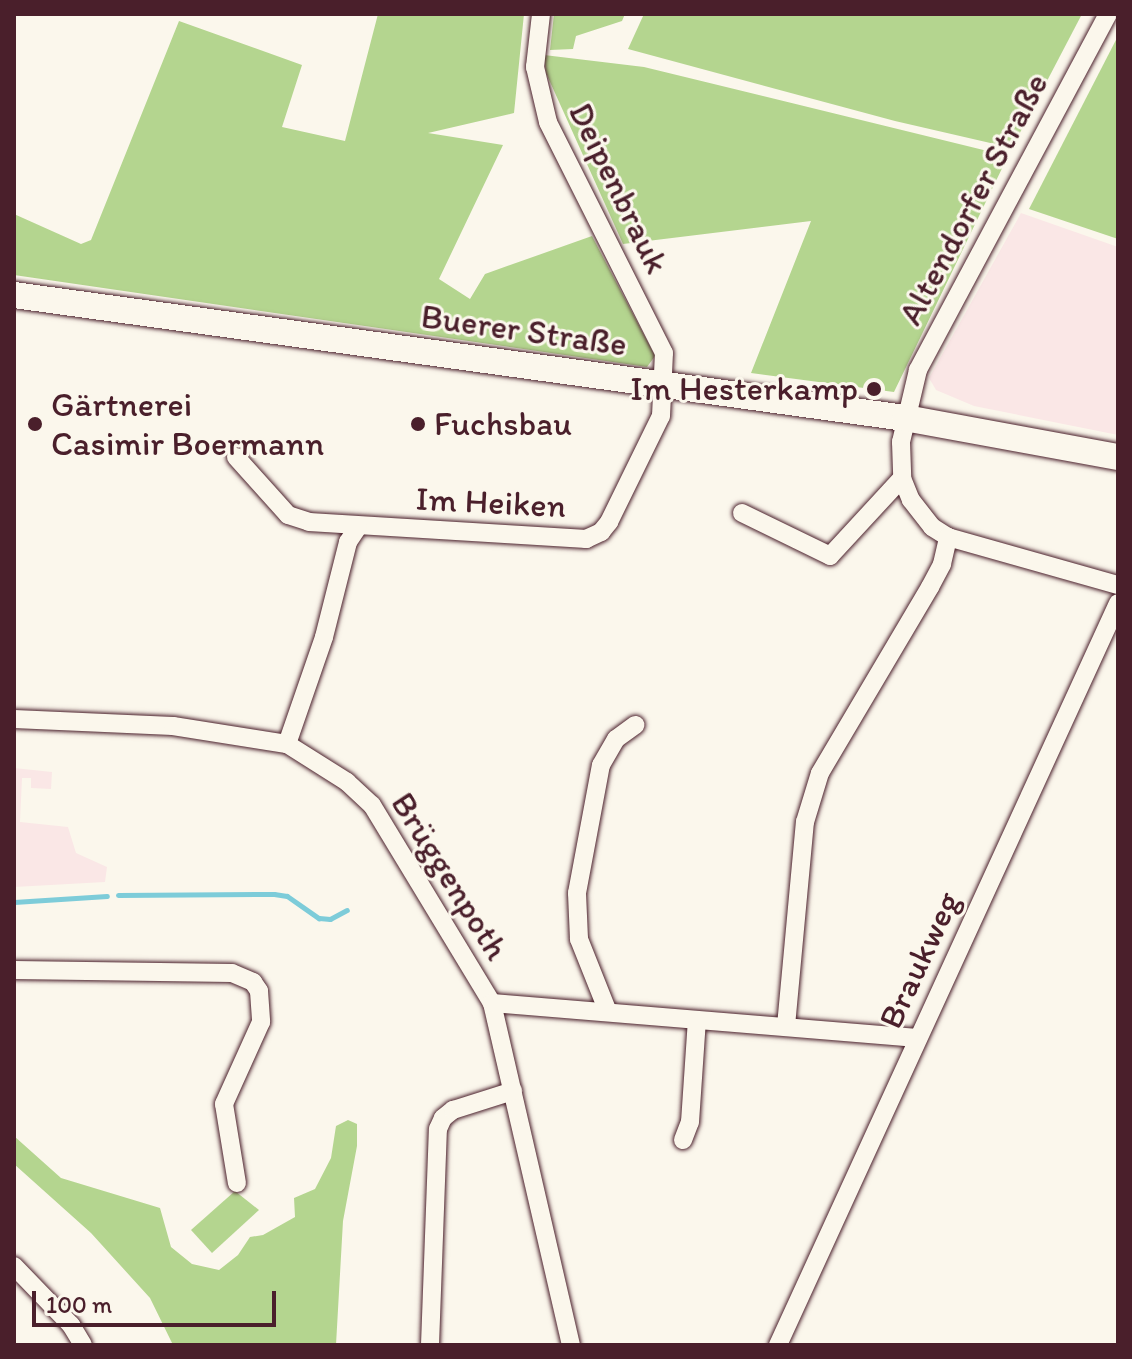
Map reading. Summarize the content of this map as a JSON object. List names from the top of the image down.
{
  "streets": {
    "main road": ["Buerer Straße"],
    "street": [
      "Deipenbrauk",
      "Altendorfer Straße",
      "Im Heiken",
      "Brüggenpoth",
      "Braukweg"
    ]
  },
  "crossings": [
    ["Deipenbrauk", "Buerer Straße"],
    ["Deipenbrauk", "Im Heiken"],
    ["Altendorfer Straße", "Buerer Straße"],
    ["Buerer Straße", "Im Heiken"]
  ],
  "places": ["Im Hesterkamp", "Gärtnerei Casimir Boermann", "Fuchsbau"],
  "scale_bar": "100 m"
}
